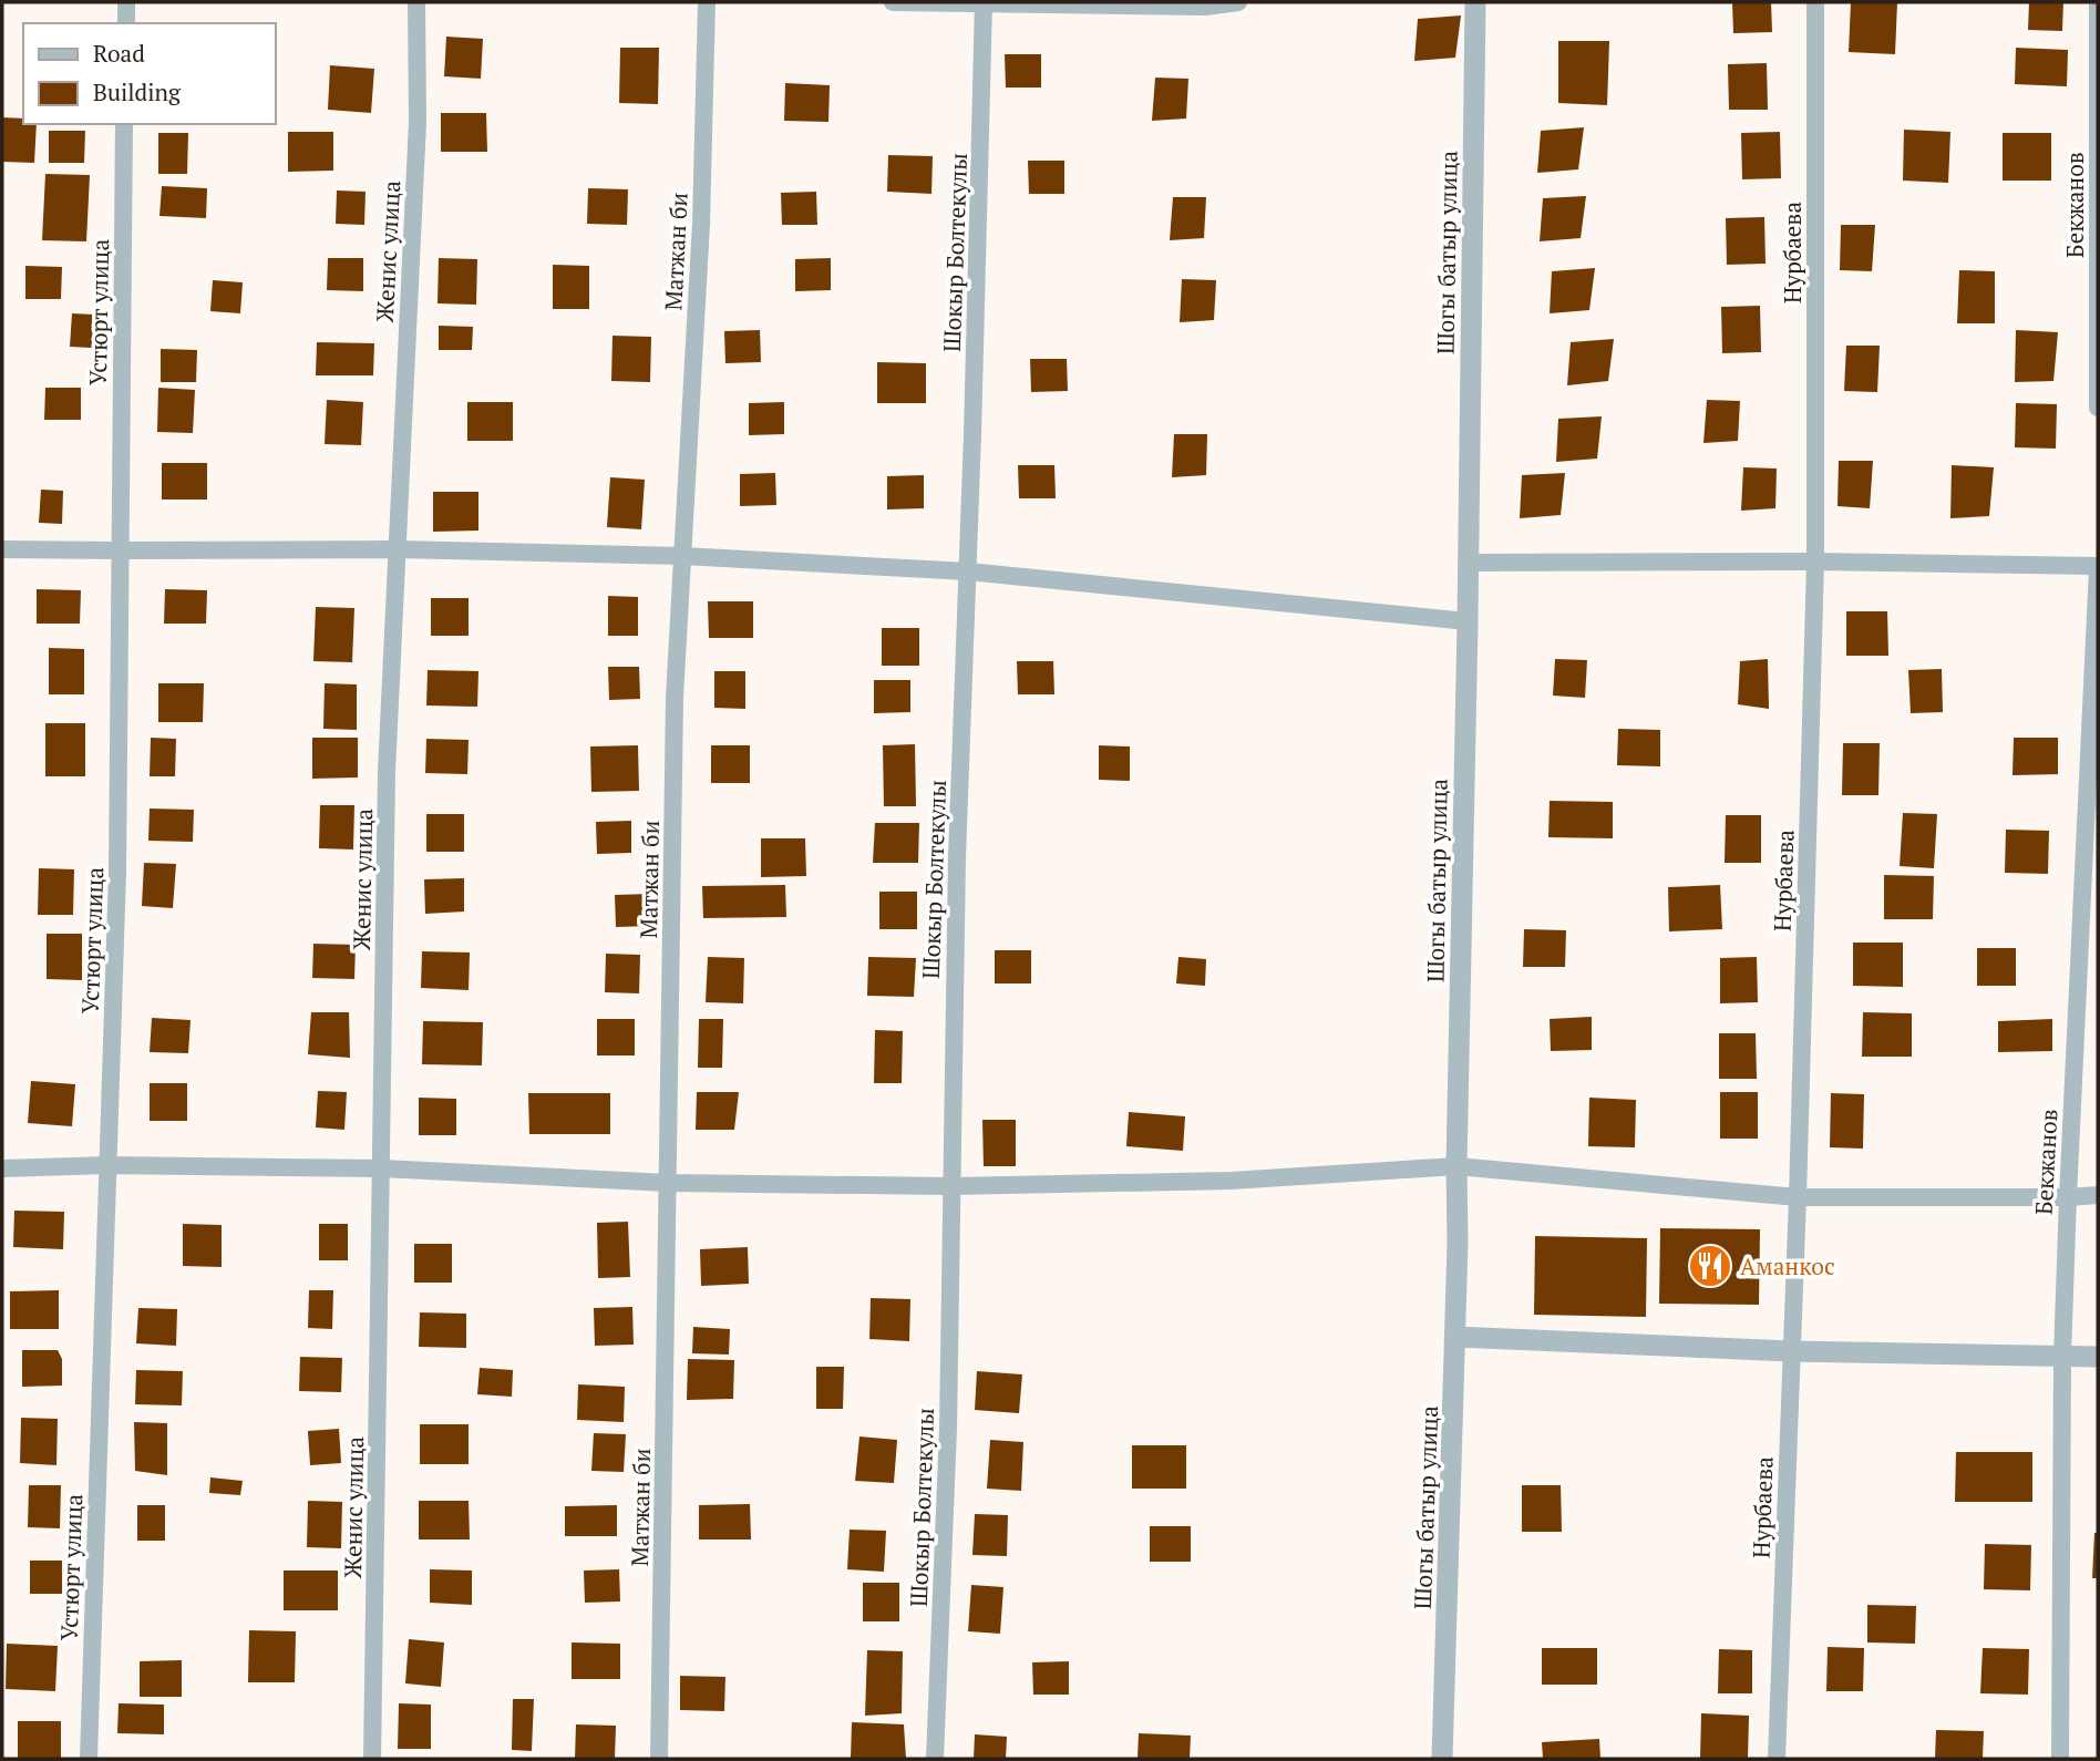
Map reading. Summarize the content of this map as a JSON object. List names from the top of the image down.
{
  "streets": {
    "street": [
      "Бекжанов",
      "Женис улица",
      "Матжан би",
      "Шокыр Болтекулы",
      "Шогы батыр улица",
      "Нурбаева",
      "Устюрт улица"
    ]
  },
  "places": {
    "restaurant": ["Аманкос"]
  },
  "legend": ["Road", "Building"]
}
